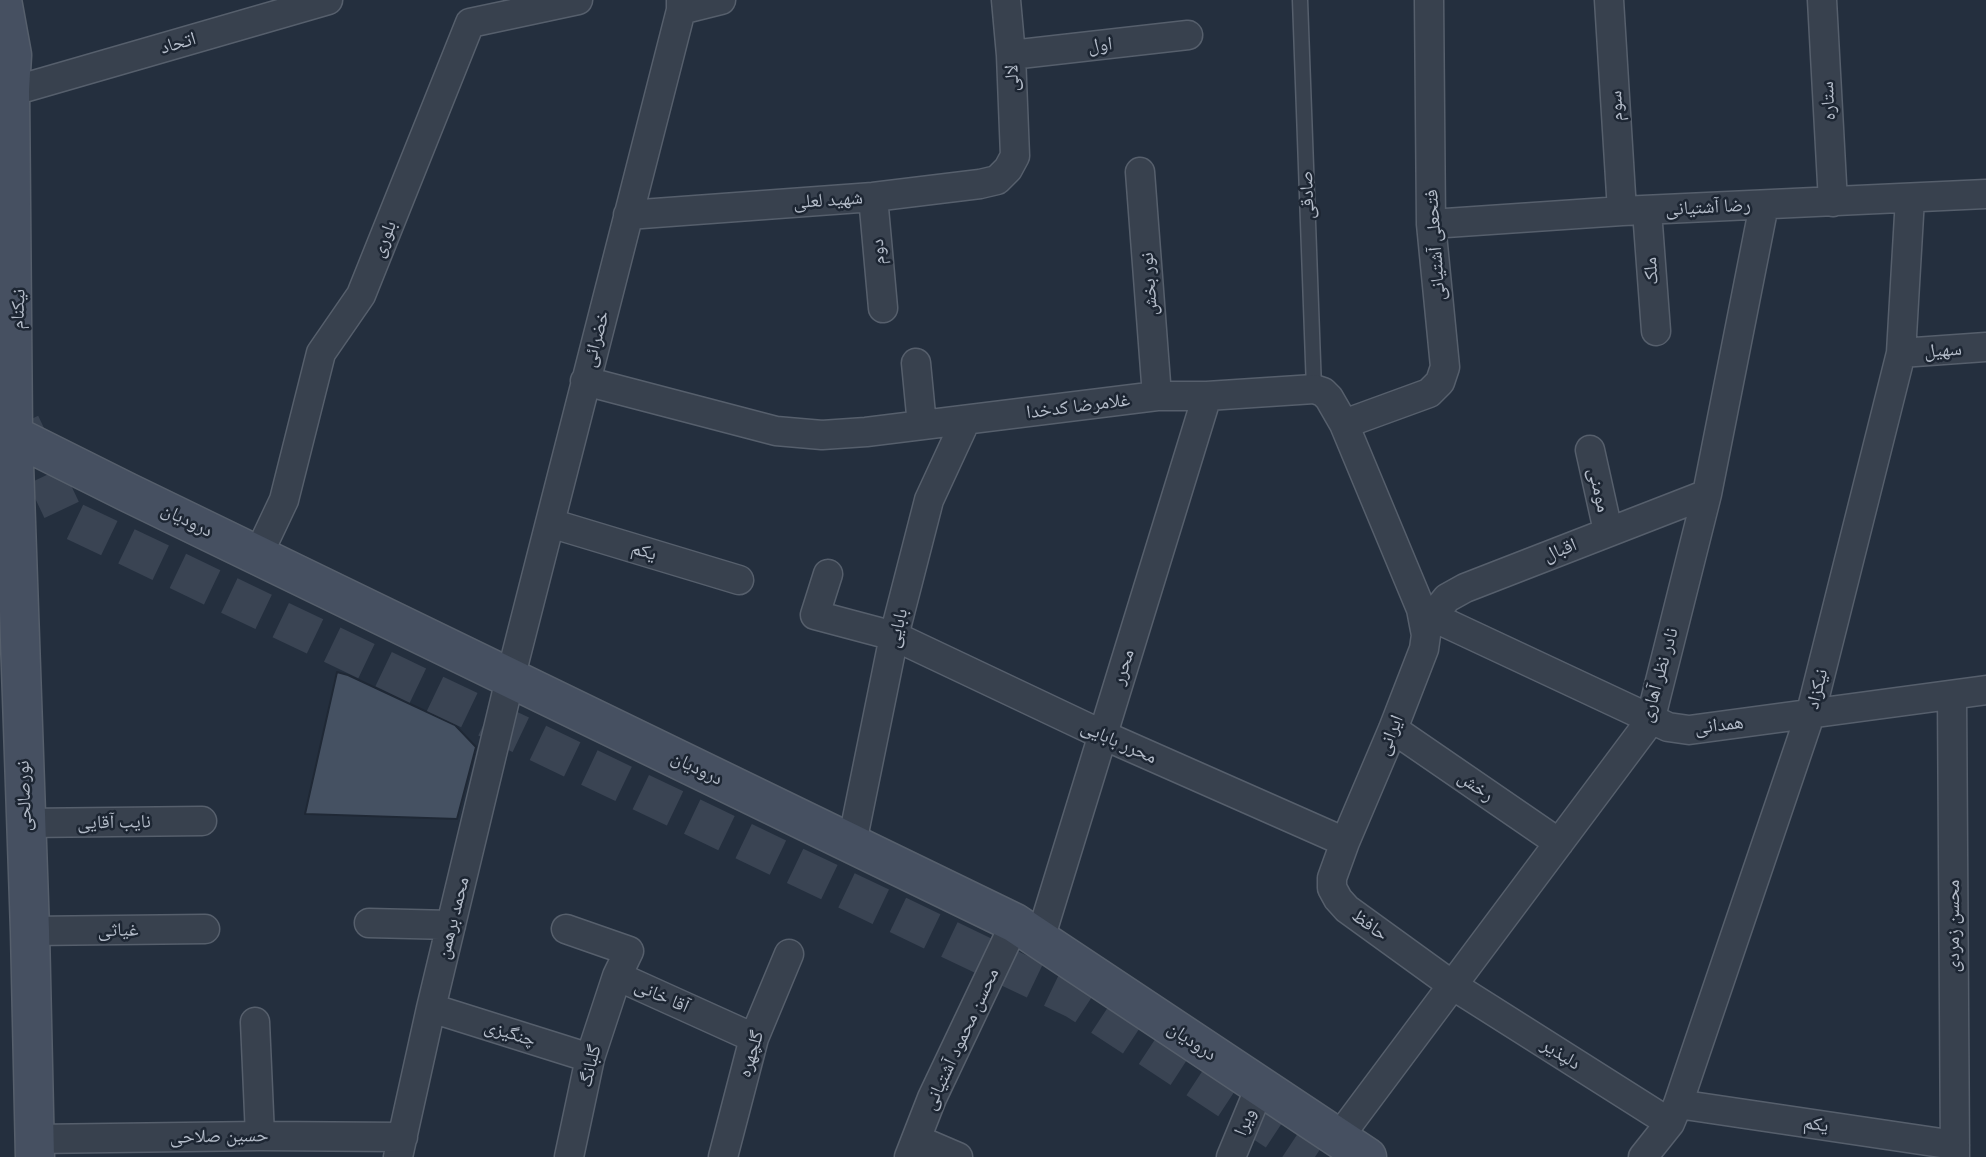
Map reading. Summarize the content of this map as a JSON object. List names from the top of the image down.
{
  "streets": {
    "main road": ["نیکنام", "درودیان", "نورصالحی"],
    "street": [
      "اتحاد",
      "اول",
      "لالی",
      "ستاره",
      "سوم",
      "شهید لعلی",
      "رضا آشتیانی",
      "بلوری",
      "فتحعلی آشتیانی",
      "دوم",
      "ملک",
      "نور بخش",
      "خضرائی",
      "سهیل",
      "غلامرضا کدخدا",
      "مومنی",
      "اقبال",
      "یکم",
      "بابایی",
      "محرر",
      "نادر نظر آهاری",
      "نیکزاد",
      "همدانی",
      "ایرانی",
      "محرر بابایی",
      "رخش",
      "نایب آقایی",
      "محمد برهمن",
      "حافظ",
      "محسن زمردی",
      "غیاثی",
      "آقا خانی",
      "چنگیزی",
      "محسن محمود آشتیانی",
      "گلچهره",
      "دلپذیر",
      "گلبانگ",
      "ویرا",
      "حسین صلاحی"
    ],
    "lane": ["صادقی"]
  },
  "crossings": [
    ["اتحاد", "نیکنام"],
    ["اول", "لالی"],
    ["لالی", "شهید لعلی"],
    ["ستاره", "رضا آشتیانی"],
    ["سوم", "رضا آشتیانی"],
    ["سوم", "ملک"],
    ["صادقی", "غلامرضا کدخدا"],
    ["شهید لعلی", "دوم"],
    ["شهید لعلی", "خضرائی"],
    ["رضا آشتیانی", "فتحعلی آشتیانی"],
    ["رضا آشتیانی", "ملک"],
    ["رضا آشتیانی", "نادر نظر آهاری"],
    ["رضا آشتیانی", "نیکزاد"],
    ["بلوری", "درودیان"],
    ["نور بخش", "غلامرضا کدخدا"],
    ["نیکنام", "درودیان"],
    ["نیکنام", "نورصالحی"],
    ["خضرائی", "غلامرضا کدخدا"],
    ["خضرائی", "درودیان"],
    ["خضرائی", "یکم"],
    ["خضرائی", "محمد برهمن"],
    ["سهیل", "نیکزاد"],
    ["غلامرضا کدخدا", "بابایی"],
    ["غلامرضا کدخدا", "محرر"],
    ["مومنی", "اقبال"],
    ["درودیان", "بابایی"],
    ["درودیان", "محرر"],
    ["درودیان", "نادر نظر آهاری"],
    ["درودیان", "نورصالحی"],
    ["درودیان", "محمد برهمن"],
    ["درودیان", "محسن محمود آشتیانی"],
    ["درودیان", "ویرا"],
    ["اقبال", "نادر نظر آهاری"],
    ["اقبال", "همدانی"],
    ["اقبال", "ایرانی"],
    ["یکم", "نیکزاد"],
    ["یکم", "محسن زمردی"],
    ["یکم", "دلپذیر"],
    ["بابایی", "محرر بابایی"],
    ["محرر", "محرر بابایی"],
    ["محرر", "محسن محمود آشتیانی"],
    ["نادر نظر آهاری", "همدانی"],
    ["نادر نظر آهاری", "رخش"],
    ["نادر نظر آهاری", "حافظ"],
    ["نادر نظر آهاری", "دلپذیر"],
    ["نیکزاد", "همدانی"],
    ["نیکزاد", "دلپذیر"],
    ["همدانی", "ایرانی"],
    ["همدانی", "محسن زمردی"],
    ["ایرانی", "محرر بابایی"],
    ["ایرانی", "رخش"],
    ["ایرانی", "حافظ"],
    ["محرر بابایی", "حافظ"],
    ["نورصالحی", "نایب آقایی"],
    ["نورصالحی", "غیاثی"],
    ["نورصالحی", "حسین صلاحی"],
    ["محمد برهمن", "چنگیزی"],
    ["محمد برهمن", "حسین صلاحی"],
    ["حافظ", "دلپذیر"],
    ["آقا خانی", "گلچهره"],
    ["آقا خانی", "گلبانگ"],
    ["چنگیزی", "گلبانگ"]
  ]
}
